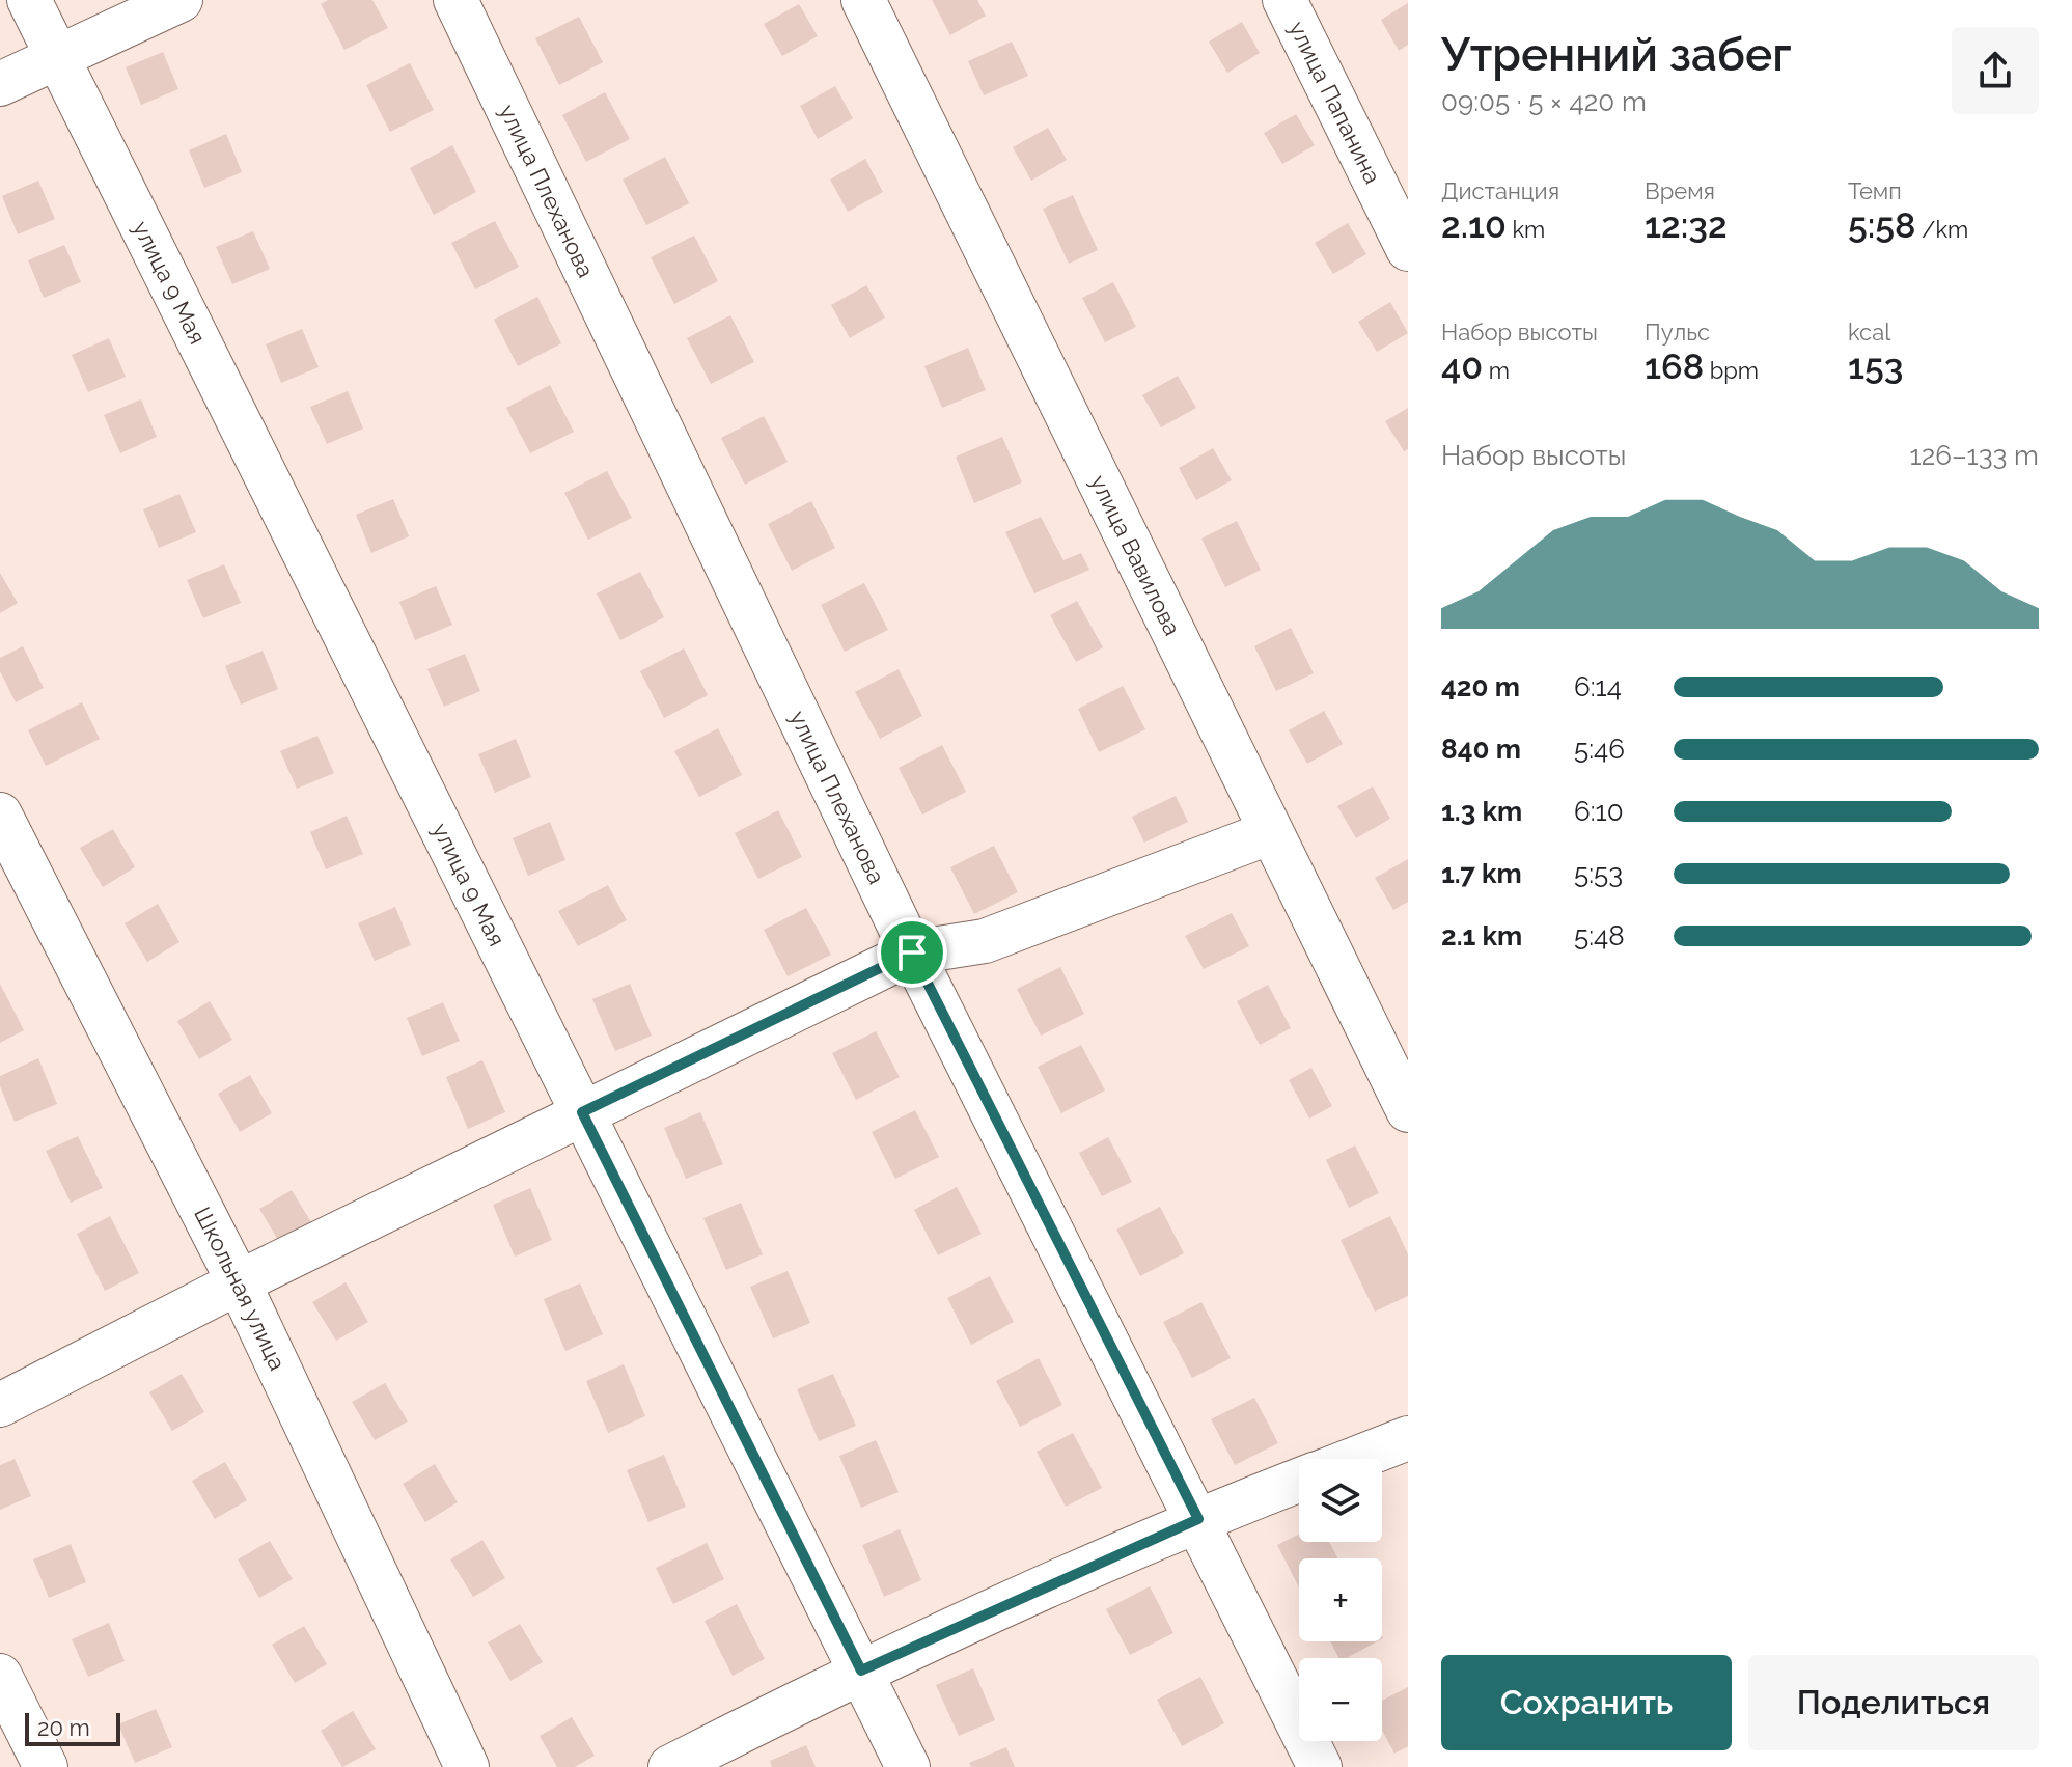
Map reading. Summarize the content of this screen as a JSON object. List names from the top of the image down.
{
  "streets": {
    "street": [
      "улица Папанина",
      "улица Плеханова",
      "улица 9 Мая",
      "улица Вавилова",
      "Школьная улица"
    ]
  },
  "scale_bar": "20 m",
  "page": {
    "heading": ["Утренний забег", "09:05 · 5 × 420 m"],
    "stats": [
      ["Дистанция", "2.10 km"],
      ["Время", "12:32"],
      ["Темп", "5:58 /km"],
      ["Набор высоты", "40 m"],
      ["Пульс", "168 bpm"],
      ["kcal", "153"]
    ],
    "chart": ["Набор высоты", "126–133 m"],
    "list": [
      {
        "name": "420 m",
        "note": "6:14"
      },
      {
        "name": "840 m",
        "note": "5:46"
      },
      {
        "name": "1.3 km",
        "note": "6:10"
      },
      {
        "name": "1.7 km",
        "note": "5:53"
      },
      {
        "name": "2.1 km",
        "note": "5:48"
      }
    ],
    "map_buttons": ["+", "−"],
    "buttons": ["Сохранить", "Поделиться"],
    "scale": "20 m"
  }
}
